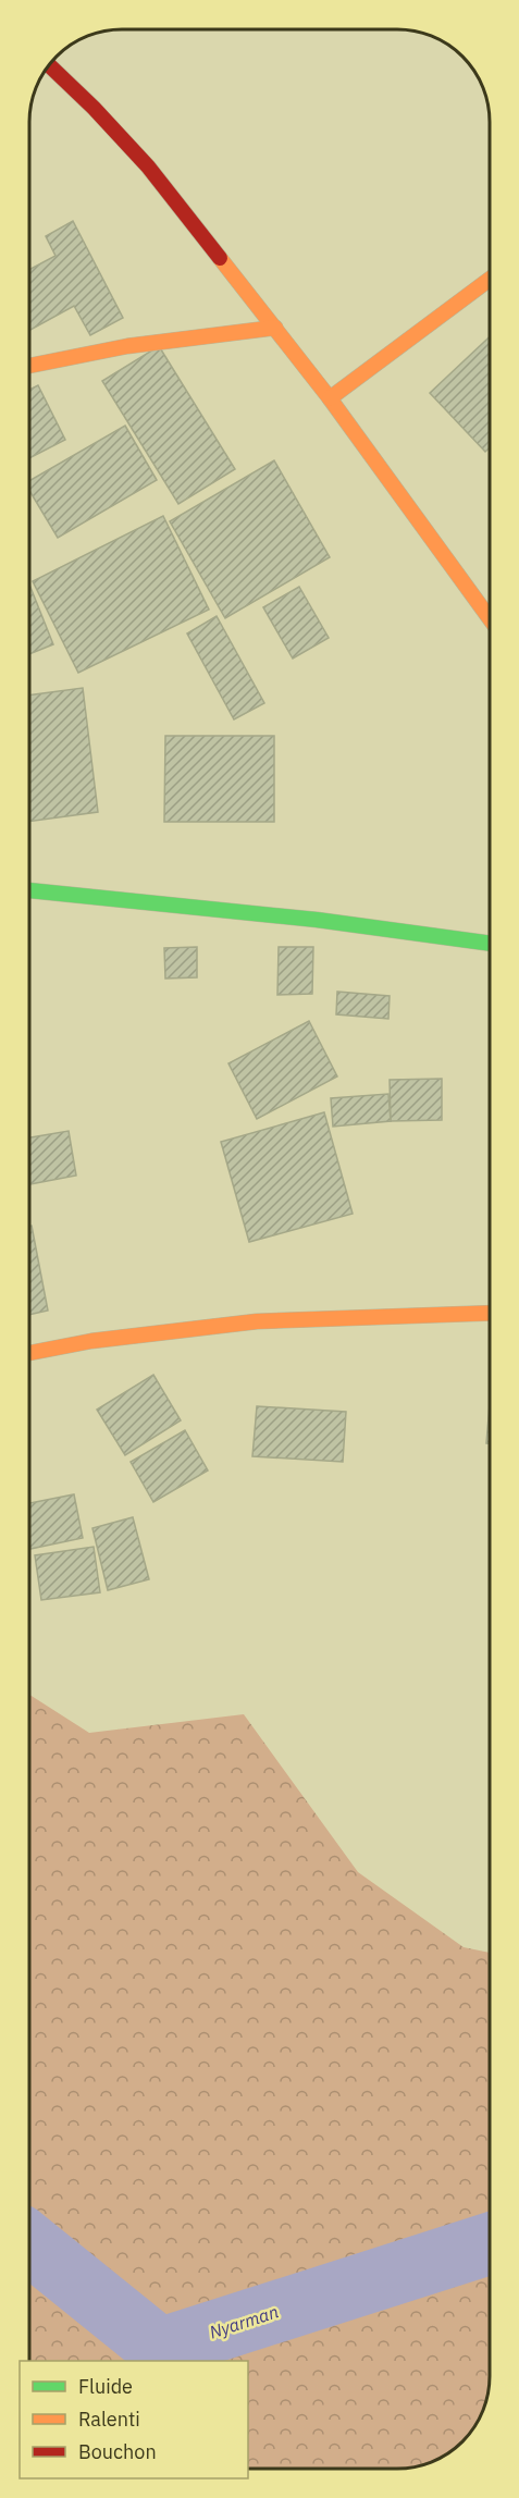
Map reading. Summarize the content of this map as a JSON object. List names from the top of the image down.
{
  "water": ["Nyarman"],
  "legend": ["Fluide", "Ralenti", "Bouchon"]
}
